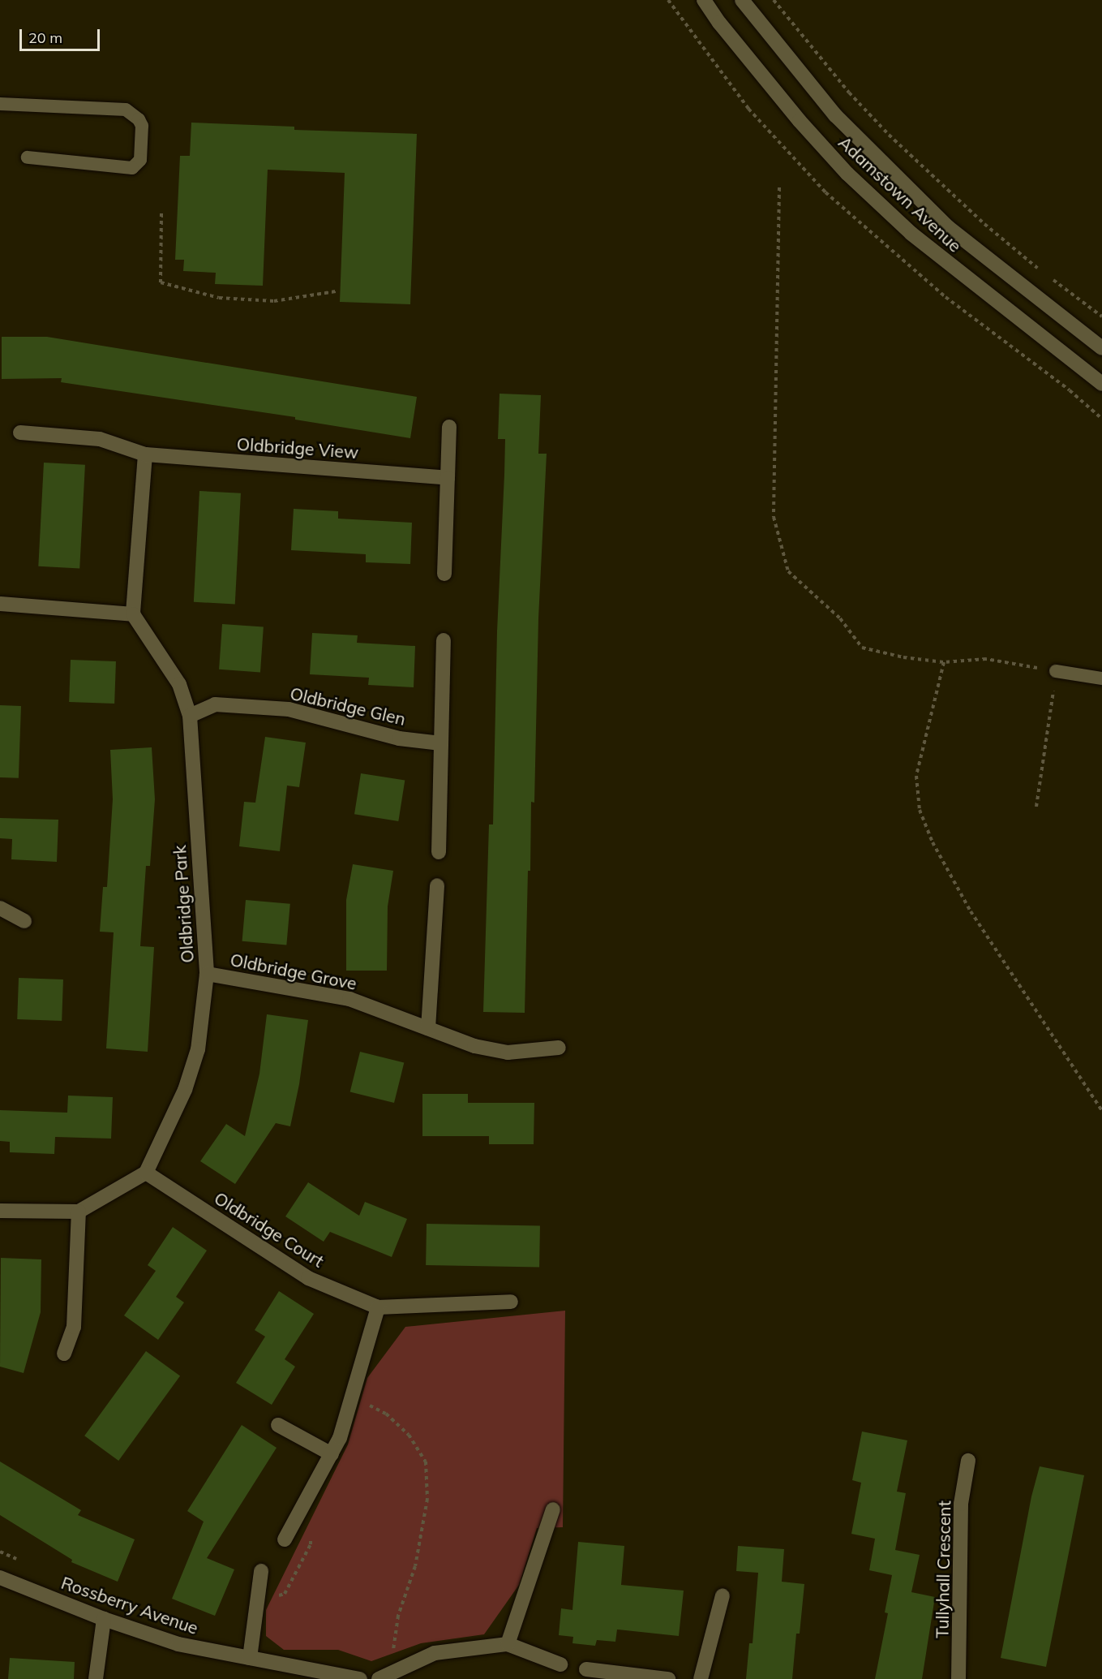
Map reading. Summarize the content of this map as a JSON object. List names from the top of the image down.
{
  "streets": {
    "street": [
      "Adamstown Avenue",
      "Oldbridge View",
      "Oldbridge Glen",
      "Oldbridge Park",
      "Oldbridge Grove",
      "Oldbridge Court",
      "Tullyhall Crescent",
      "Rossberry Avenue"
    ]
  },
  "crossings": [
    ["Oldbridge Glen", "Oldbridge Park"],
    ["Oldbridge Park", "Oldbridge Grove"],
    ["Oldbridge Park", "Oldbridge Court"]
  ],
  "scale_bar": "20 m"
}
